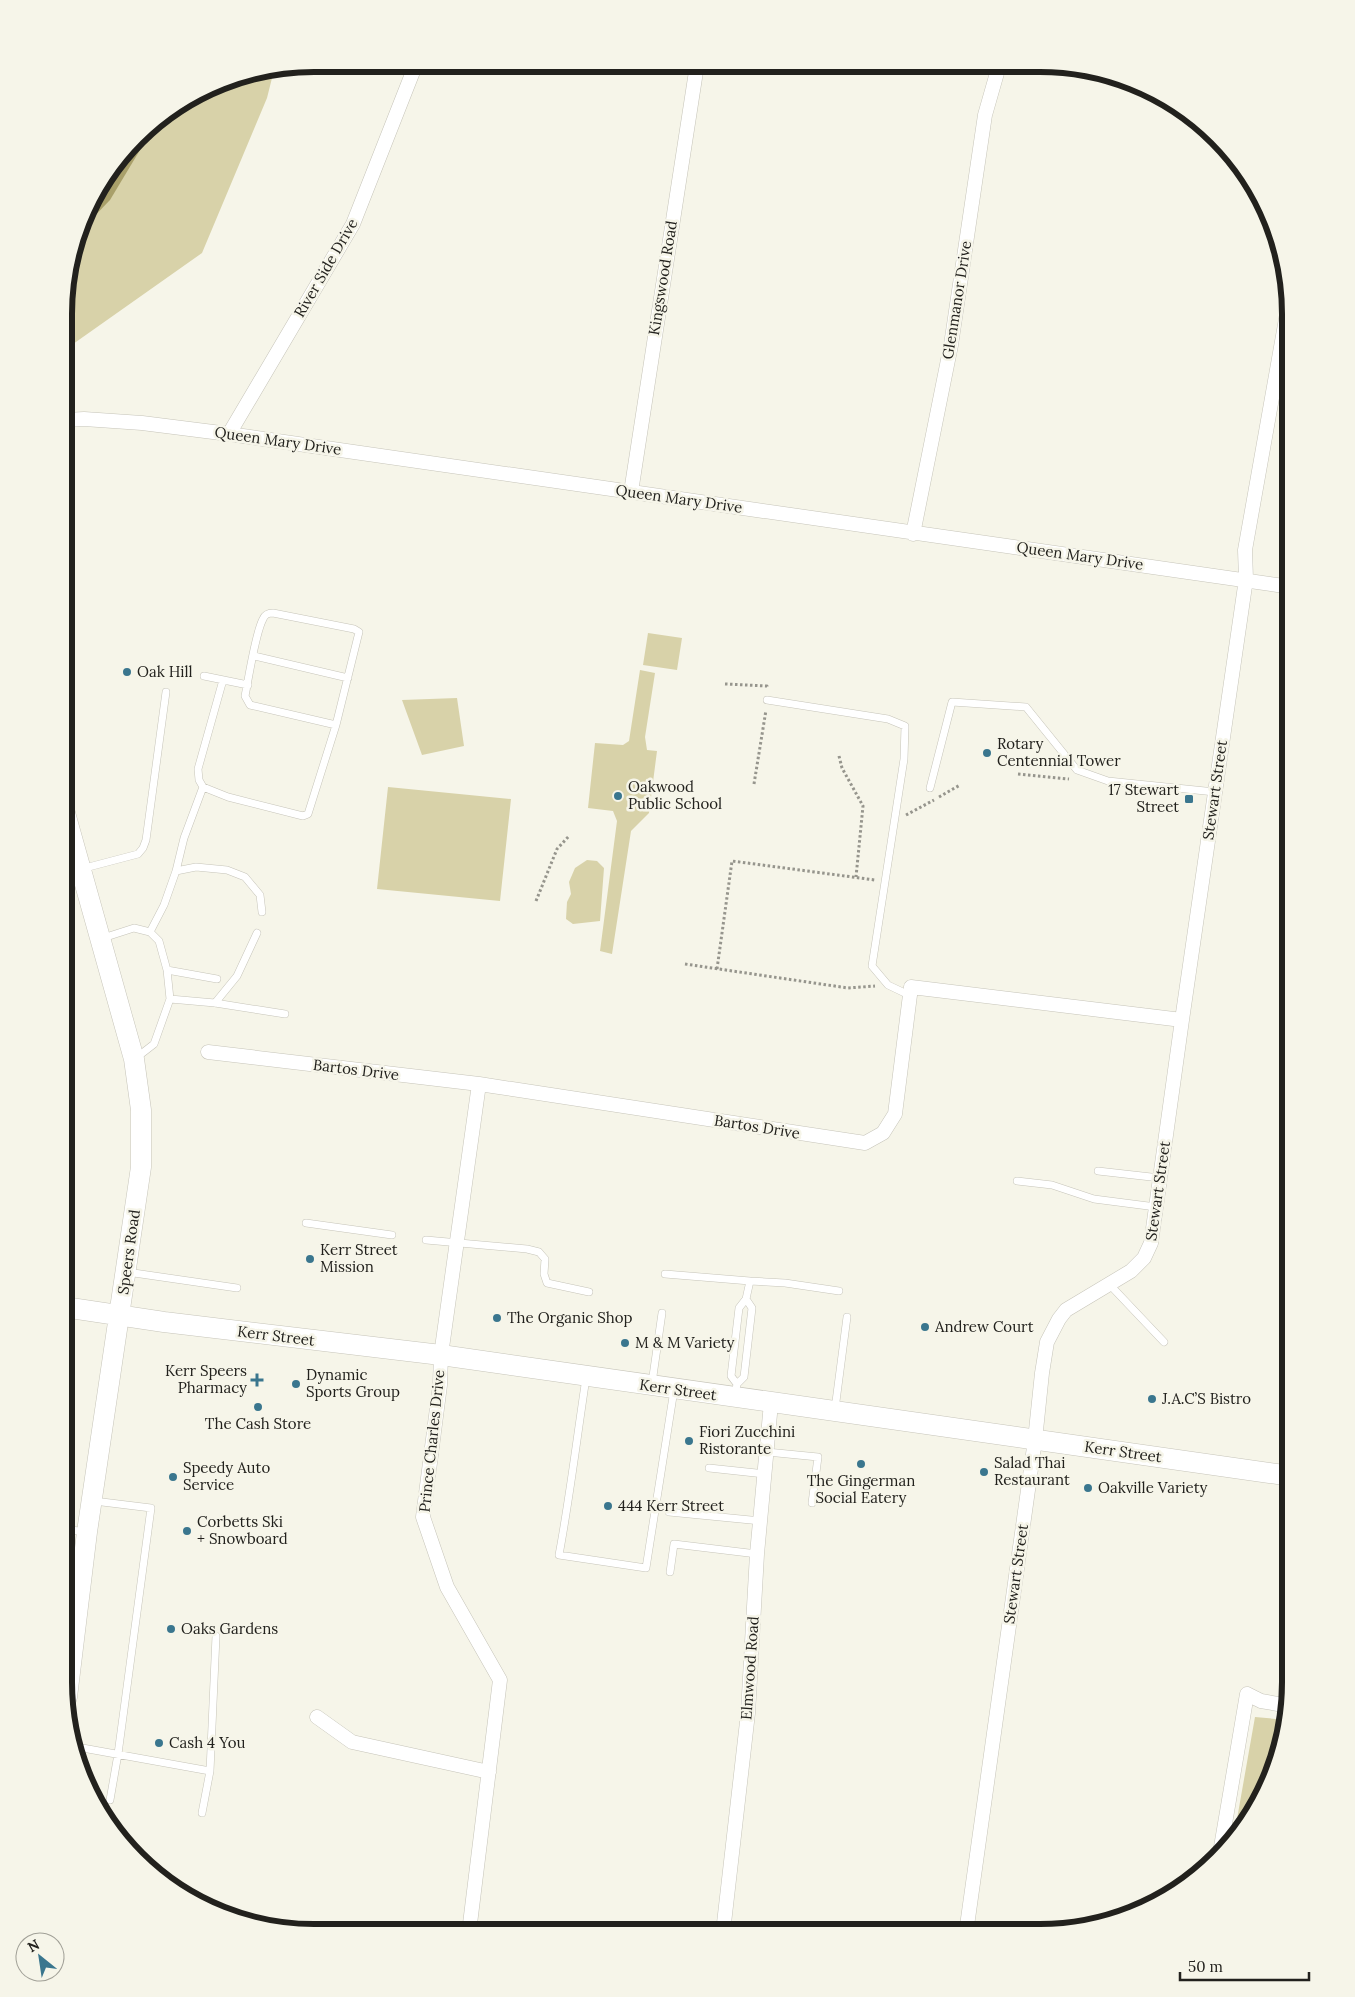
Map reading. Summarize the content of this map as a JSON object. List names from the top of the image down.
{
  "streets": {
    "main road": ["Speers Road", "Kerr Street"],
    "street": [
      "River Side Drive",
      "Kingswood Road",
      "Glenmanor Drive",
      "Queen Mary Drive",
      "Stewart Street",
      "Bartos Drive",
      "Prince Charles Drive",
      "Elmwood Road"
    ]
  },
  "crossings": [
    ["River Side Drive", "Queen Mary Drive"],
    ["Kingswood Road", "Queen Mary Drive"],
    ["Glenmanor Drive", "Queen Mary Drive"],
    ["Queen Mary Drive", "Stewart Street"],
    ["Stewart Street", "Kerr Street"],
    ["Bartos Drive", "Prince Charles Drive"],
    ["Speers Road", "Kerr Street"],
    ["Kerr Street", "Prince Charles Drive"],
    ["Kerr Street", "Elmwood Road"]
  ],
  "places": {
    "other": [
      "Oak Hill",
      "Rotary Centennial Tower",
      "Oakwood Public School",
      "Kerr Street Mission",
      "The Organic Shop",
      "Andrew Court",
      "M & M Variety",
      "Dynamic Sports Group",
      "J.A.C’S Bistro",
      "The Cash Store",
      "Fiori Zucchini Ristorante",
      "The Gingerman Social Eatery",
      "Salad Thai Restaurant",
      "Speedy Auto Service",
      "Oakville Variety",
      "444 Kerr Street",
      "Corbetts Ski + Snowboard",
      "Oaks Gardens",
      "Cash 4 You"
    ],
    "transit": ["17 Stewart Street"],
    "health": ["Kerr Speers Pharmacy"]
  },
  "scale_bar": "50 m",
  "north": "top left"
}
